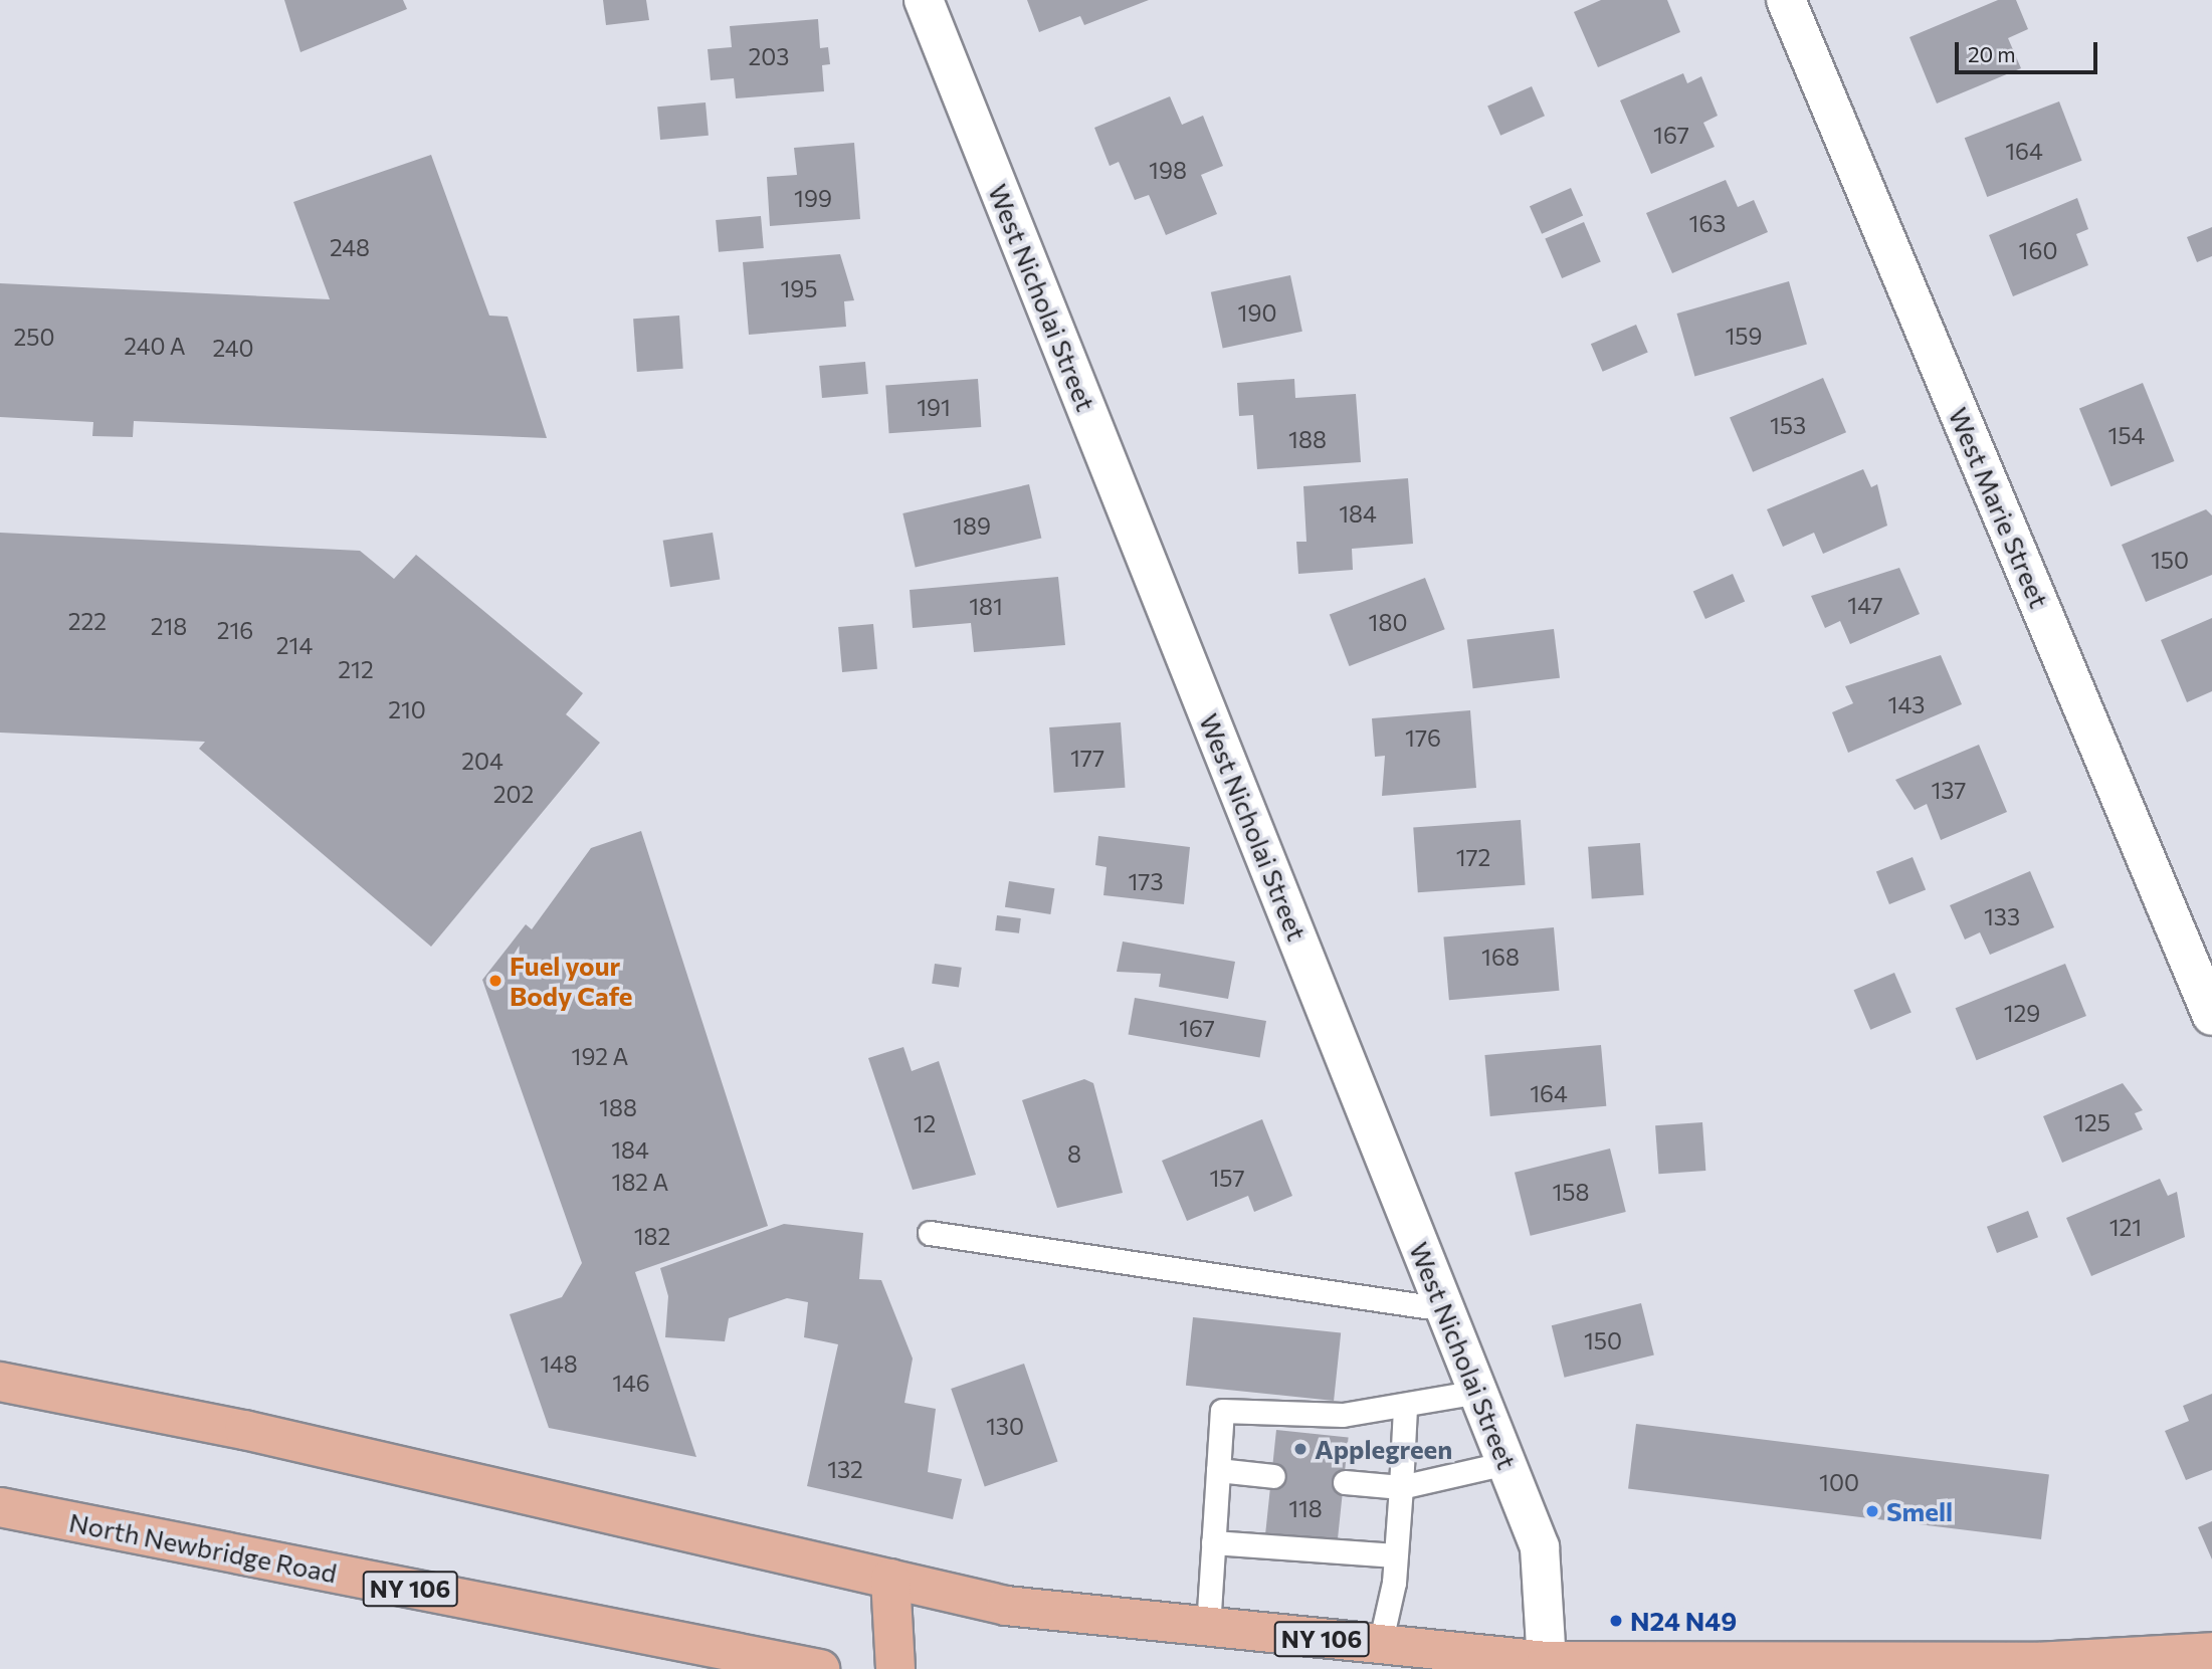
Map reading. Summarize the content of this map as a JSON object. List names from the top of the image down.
{
  "streets": {
    "main road": ["North Newbridge Road", "NY 106"],
    "street": ["West Nicholai Street", "West Marie Street"]
  },
  "crossings": [
    ["West Nicholai Street", "NY 106"]
  ],
  "places": [
    "Fuel your Body Cafe",
    "Applegreen",
    "Smell",
    "N24 N49"
  ],
  "house_numbers": [
    "203",
    "167",
    "164",
    "198",
    "199",
    "163",
    "248",
    "160",
    "195",
    "190",
    "159",
    "250",
    "240 A",
    "240",
    "191",
    "153",
    "154",
    "188",
    "184",
    "189",
    "150",
    "147",
    "181",
    "222",
    "180",
    "218",
    "216",
    "214",
    "212",
    "143",
    "210",
    "176",
    "177",
    "204",
    "137",
    "202",
    "172",
    "173",
    "133",
    "168",
    "129",
    "167",
    "192 A",
    "164",
    "188",
    "125",
    "12",
    "184",
    "8",
    "157",
    "182 A",
    "158",
    "121",
    "182",
    "150",
    "148",
    "146",
    "130",
    "132",
    "100",
    "118"
  ],
  "scale_bar": "20 m"
}
